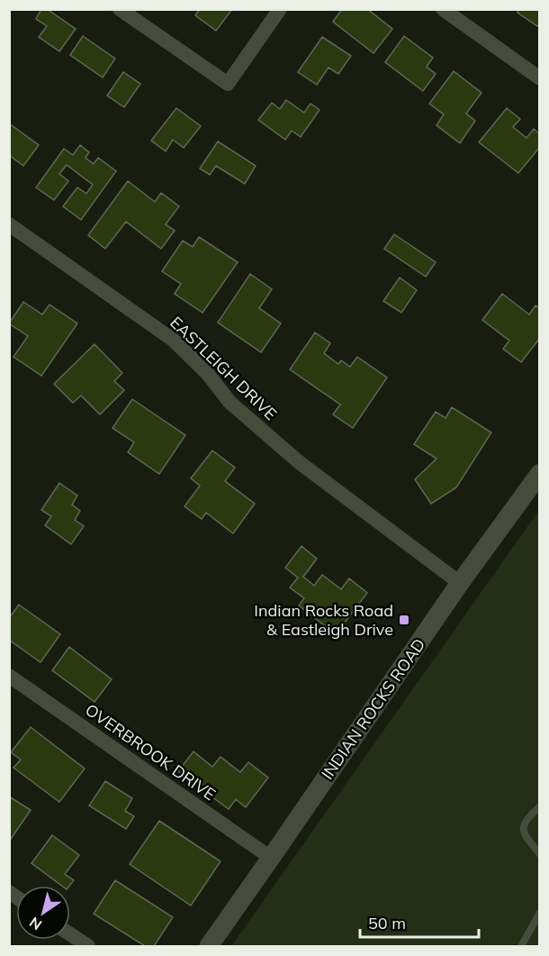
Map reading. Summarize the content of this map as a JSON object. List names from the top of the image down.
{
  "streets": {
    "street": ["EASTLEIGH DRIVE", "INDIAN ROCKS ROAD", "OVERBROOK DRIVE"]
  },
  "crossings": [
    ["EASTLEIGH DRIVE", "INDIAN ROCKS ROAD"],
    ["INDIAN ROCKS ROAD", "OVERBROOK DRIVE"]
  ],
  "places": {
    "transit": ["Indian Rocks Road & Eastleigh Drive"]
  },
  "scale_bar": "50 m",
  "north": "bottom left"
}
